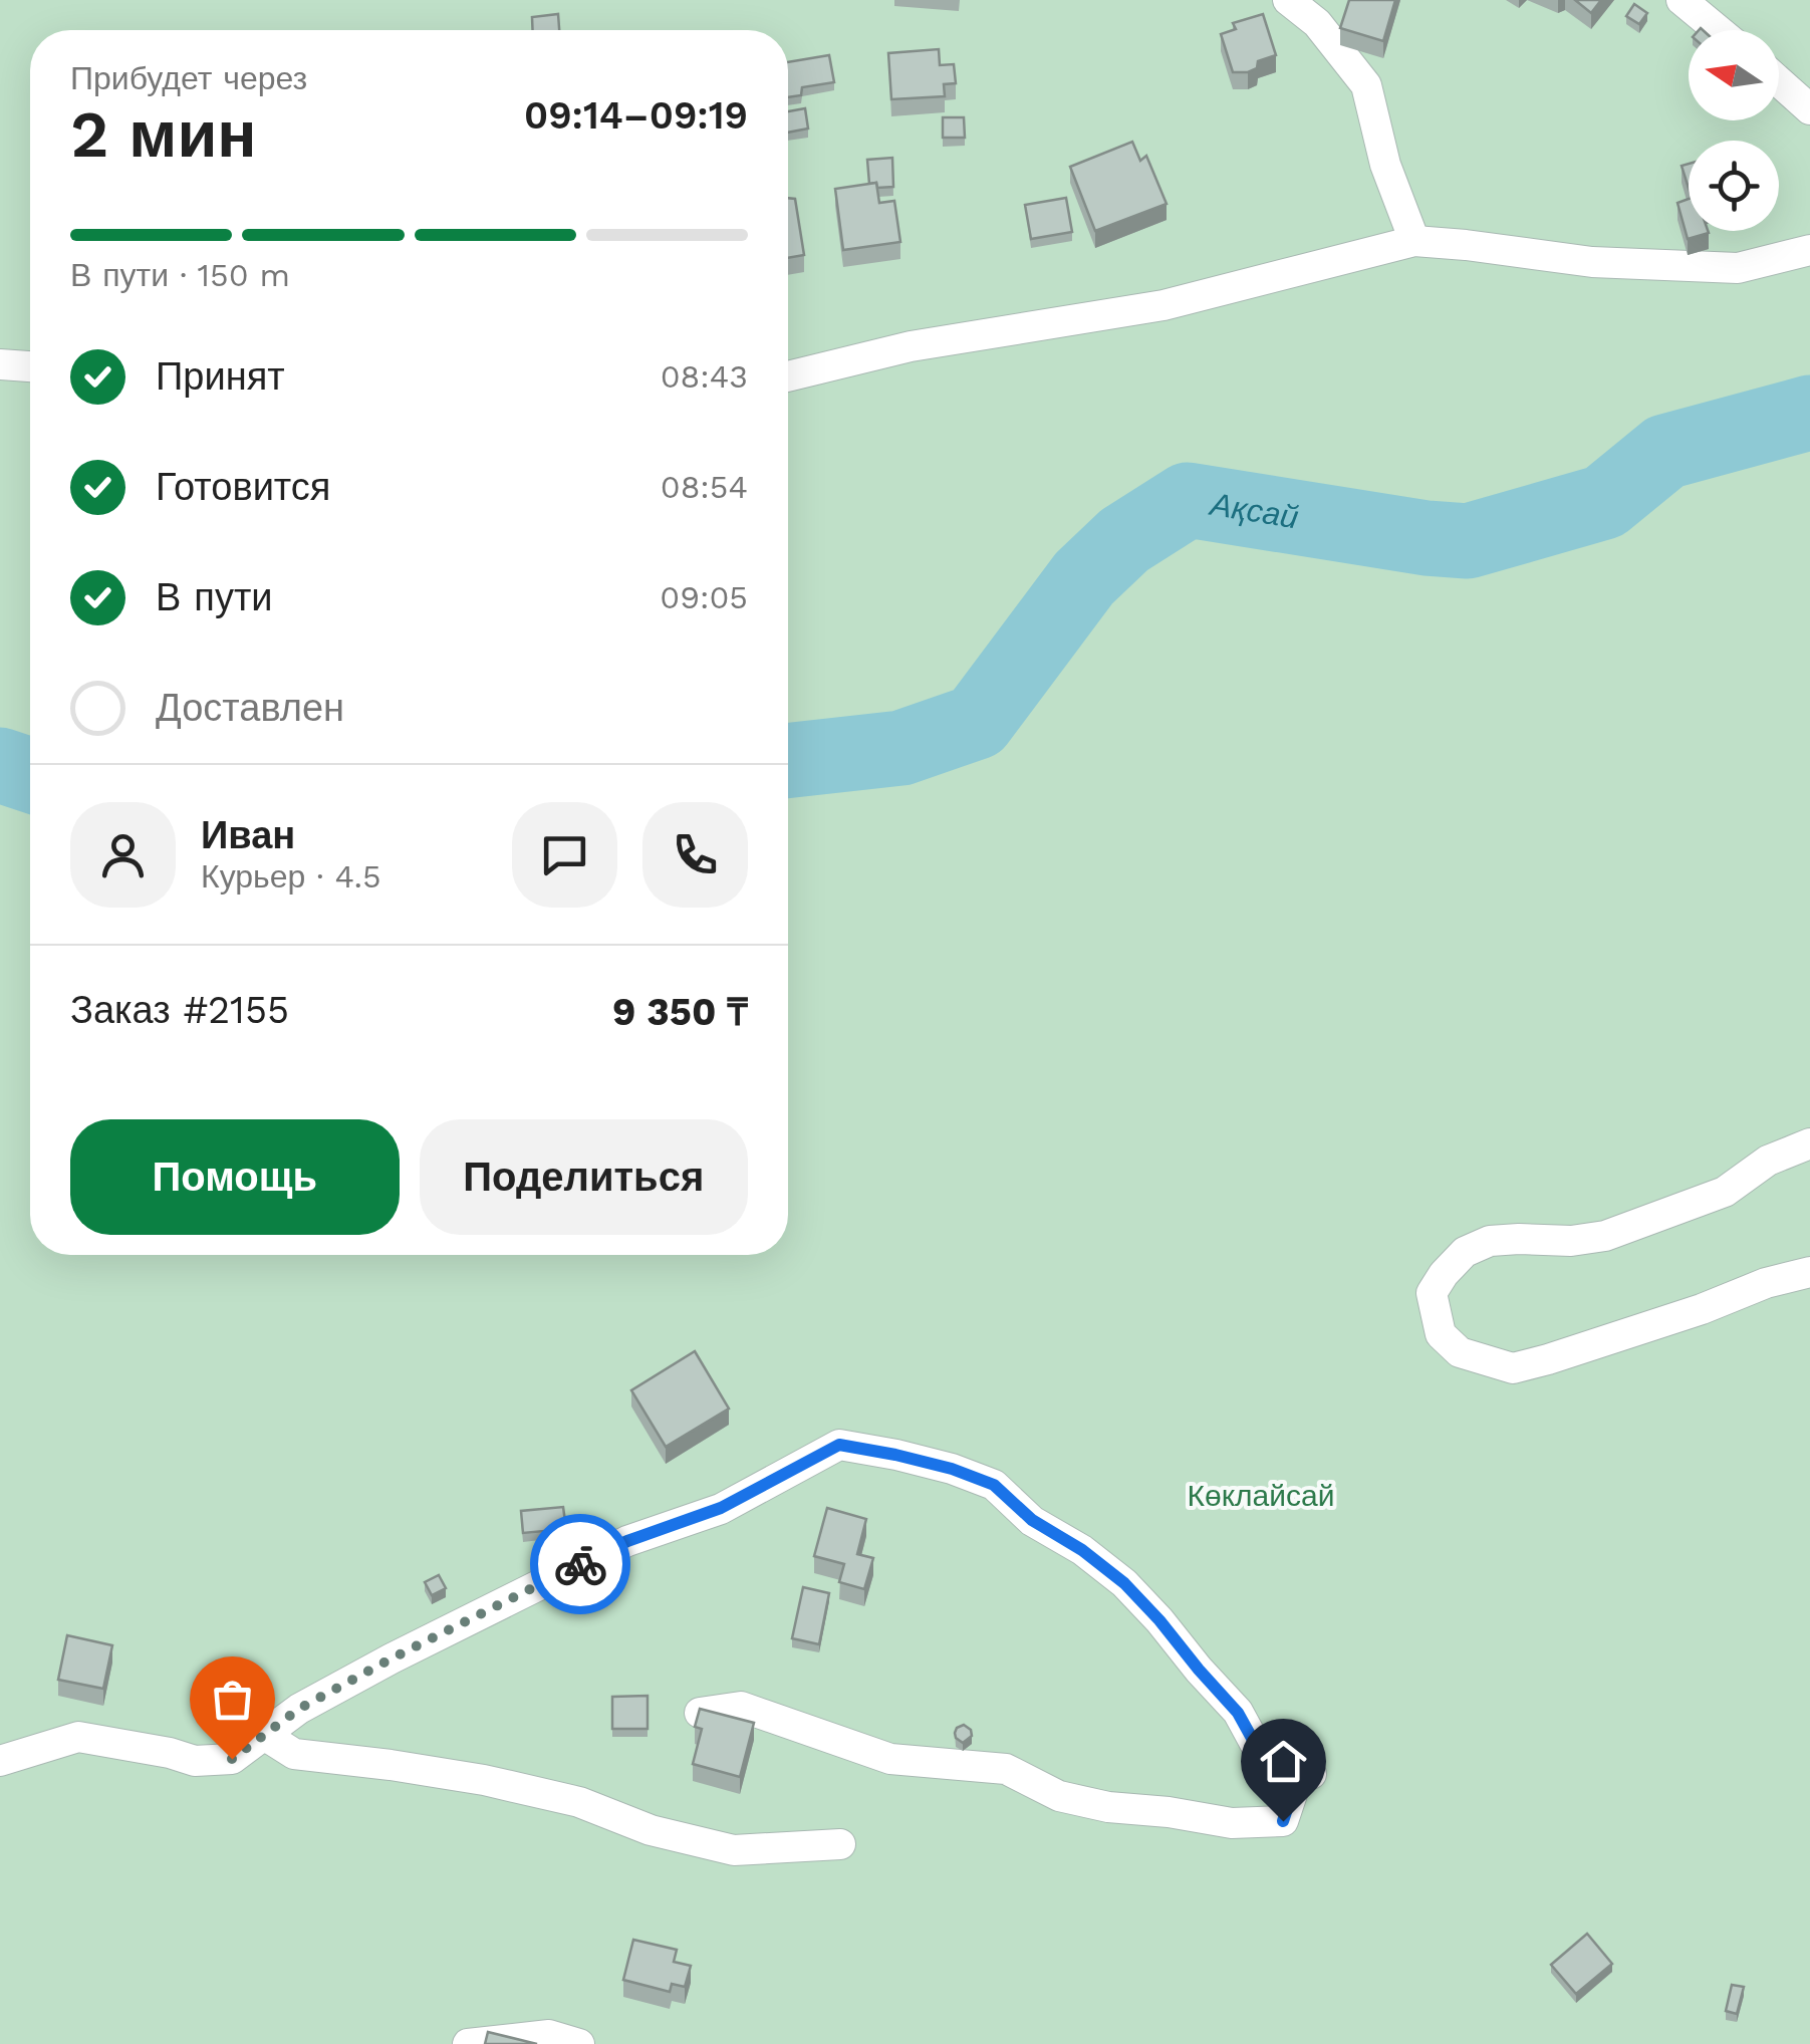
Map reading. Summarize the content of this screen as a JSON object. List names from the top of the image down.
{
  "water": ["Ақсай"],
  "parks": ["Көклайсай"],
  "north": "left",
  "page": {
    "heading": ["2 мин", "Прибудет через", "09:14–09:19"],
    "panel": [
      "Иван",
      "Курьер · 4.5",
      "Заказ #2155",
      "9 350 ₸"
    ],
    "bar": "В пути · 150 m",
    "list": [
      ["Принят", "08:43"],
      ["Готовится", "08:54"],
      ["В пути", "09:05"],
      "Доставлен"
    ],
    "buttons": ["Помощь", "Поделиться"]
  }
}
